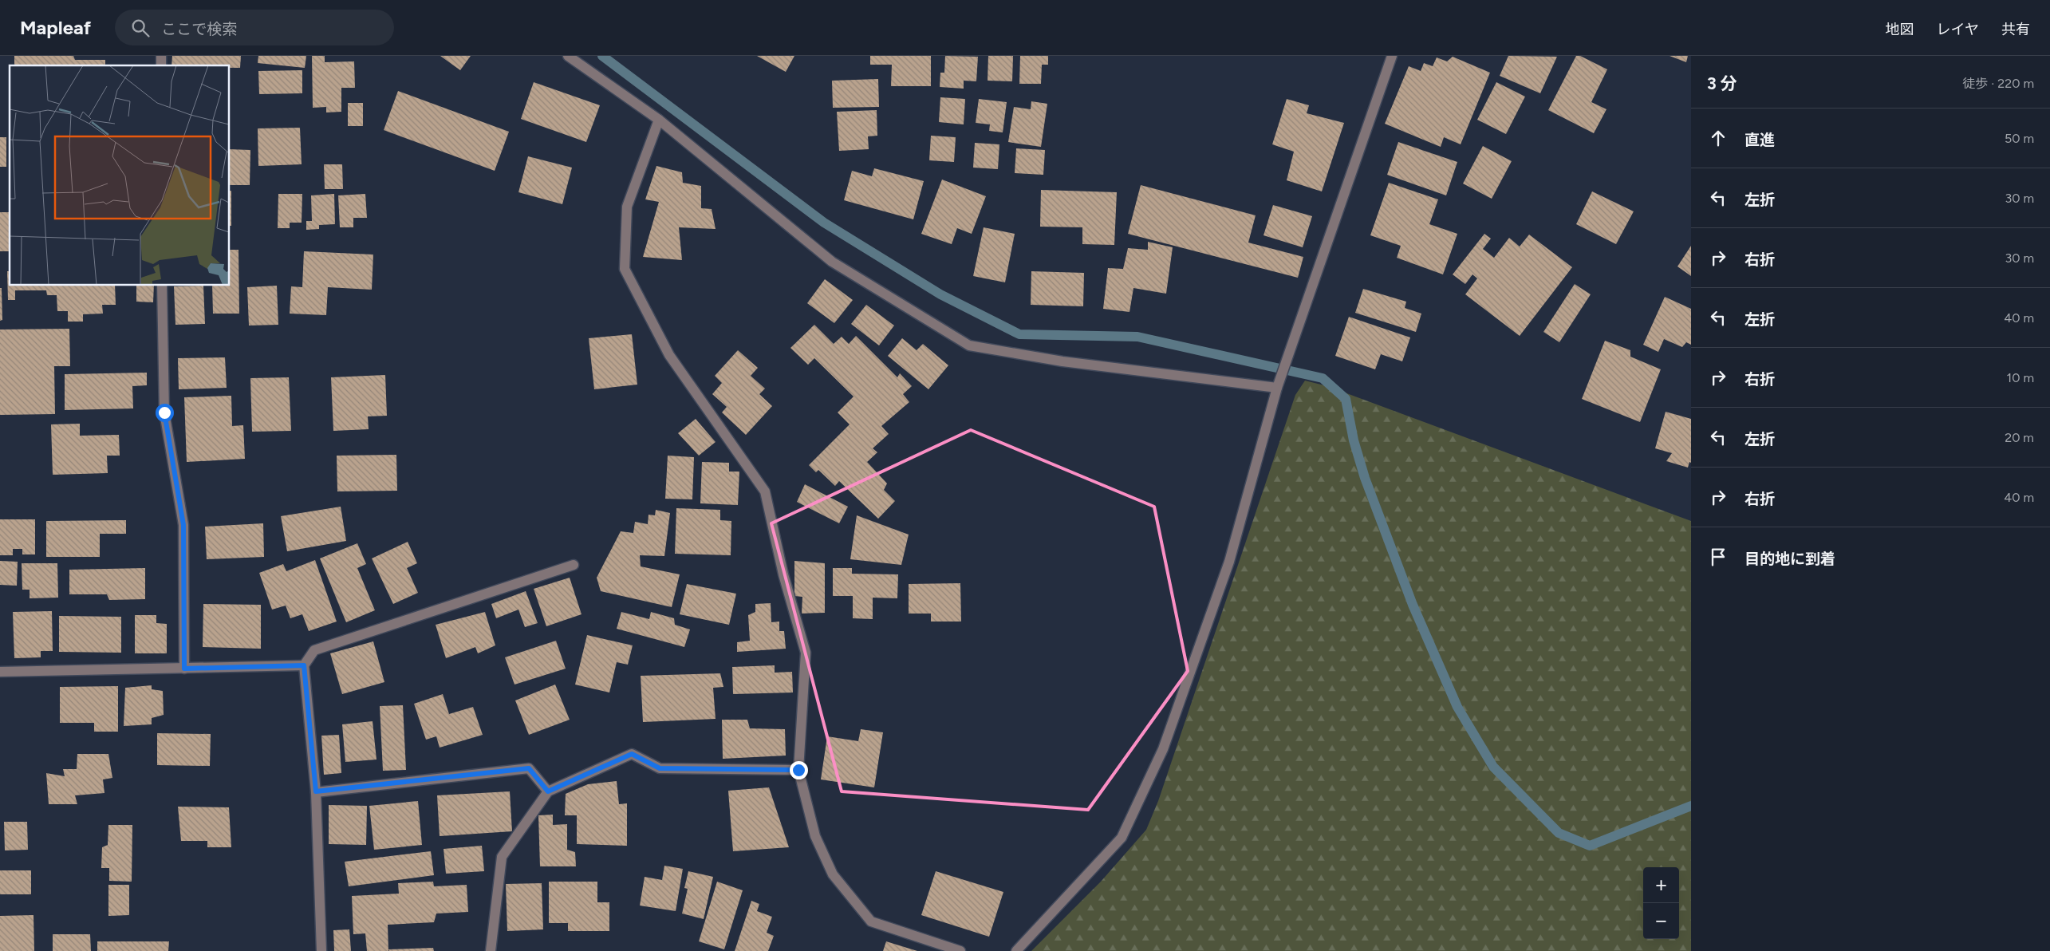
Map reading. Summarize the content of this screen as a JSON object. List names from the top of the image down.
{
  "page": {
    "header": "Mapleaf",
    "search": "ここで検索",
    "nav": ["地図", "レイヤ", "共有"],
    "heading": ["3 分", "徒歩 · 220 m"],
    "list": [
      ["直進", "50 m"],
      ["左折", "30 m"],
      ["右折", "30 m"],
      ["左折", "40 m"],
      ["右折", "10 m"],
      ["左折", "20 m"],
      ["右折", "40 m"],
      "目的地に到着"
    ],
    "map_buttons": ["+", "−"]
  }
}
